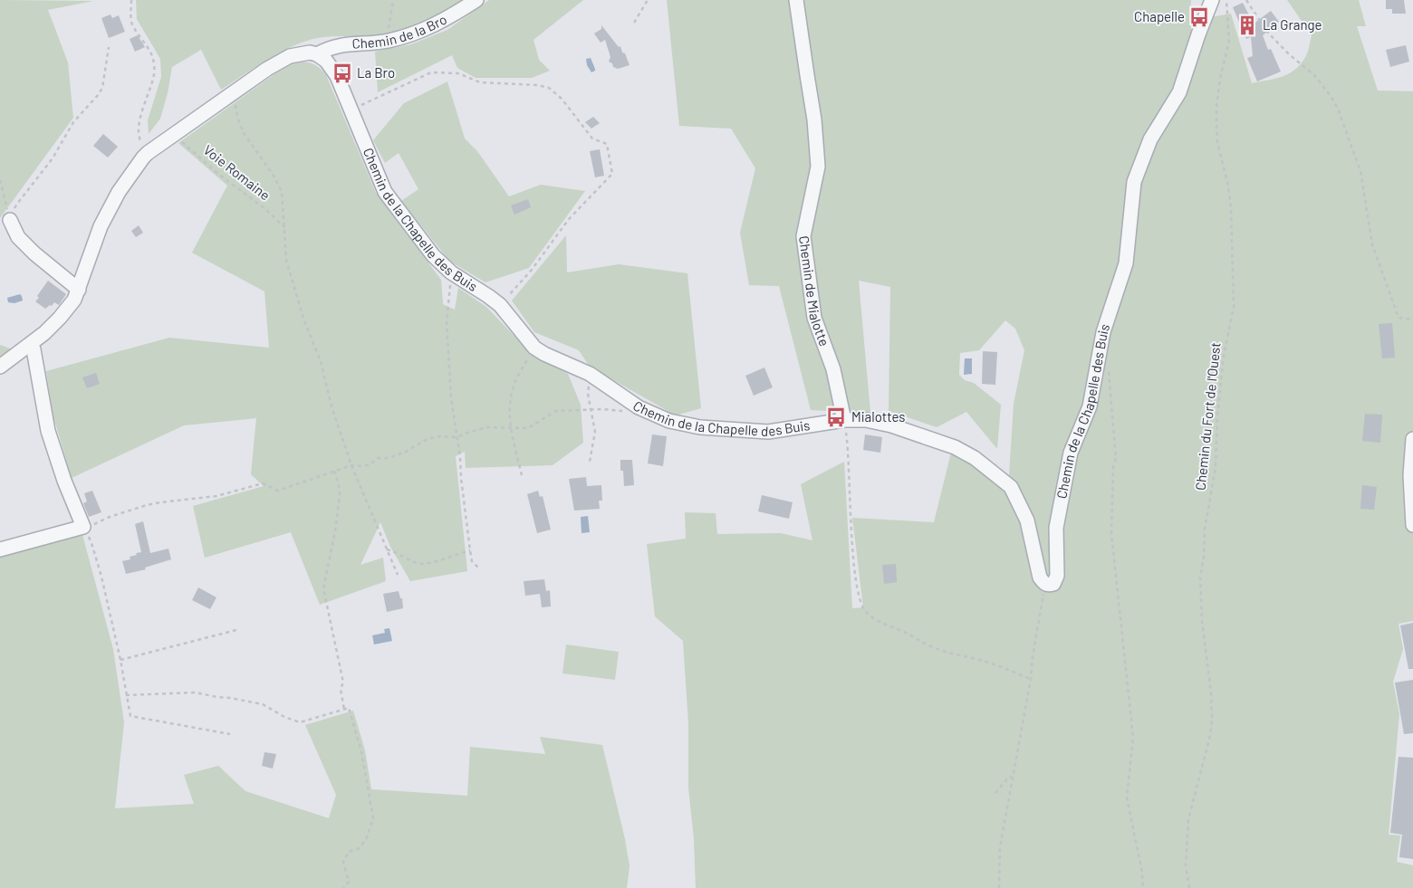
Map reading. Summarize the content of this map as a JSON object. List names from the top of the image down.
{
  "streets": {
    "street": ["Chemin de la Bro", "Chemin de la Chapelle des Buis", "Chemin de Mialotte"],
    "path": ["Voie Romaine", "Chemin du Fort de l'Ouest"]
  },
  "crossings": [
    ["Chemin de la Bro", "Chemin de la Chapelle des Buis"],
    ["Chemin de la Chapelle des Buis", "Chemin de Mialotte"]
  ],
  "places": {
    "bus stop": ["Chapelle", "La Bro", "Mialottes"],
    "building": ["La Grange"]
  }
}
